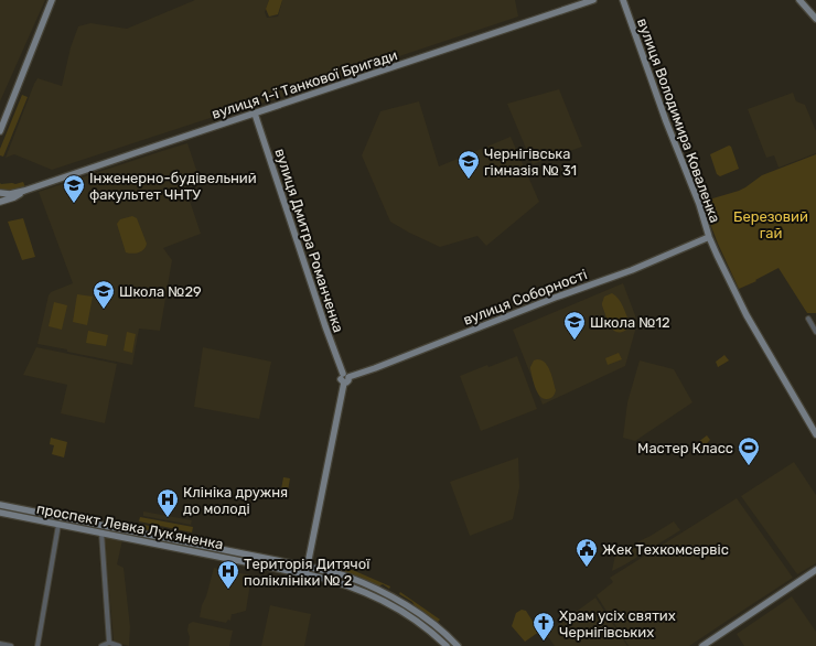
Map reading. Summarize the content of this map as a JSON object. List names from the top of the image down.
{
  "streets": {
    "main road": [
      "вулиця 1-ї Танкової Бригади",
      "вулиця Володимира Коваленка",
      "вулиця Дмитра Романченка",
      "вулиця Соборності",
      "проспект Левка Лукʼяненка"
    ]
  },
  "crossings": [
    ["вулиця 1-ї Танкової Бригади", "вулиця Дмитра Романченка"],
    ["вулиця Володимира Коваленка", "вулиця Соборності"],
    ["вулиця Дмитра Романченка", "вулиця Соборності"]
  ],
  "parks": ["Березовий гай"],
  "places": {
    "school or university": [
      "Чернігівська гімназія № 31",
      "Інженерно-будівельний факультет ЧНТУ",
      "Школа №29",
      "Школа №12"
    ],
    "sports": ["Мастер Класс"],
    "hospital": ["Клініка дружня до молоді", "Територія Дитячої поліклініки № 2"],
    "public building": ["Жек Техкомсервіс"],
    "church": ["Храм усіх святих Чернігівських"]
  }
}
